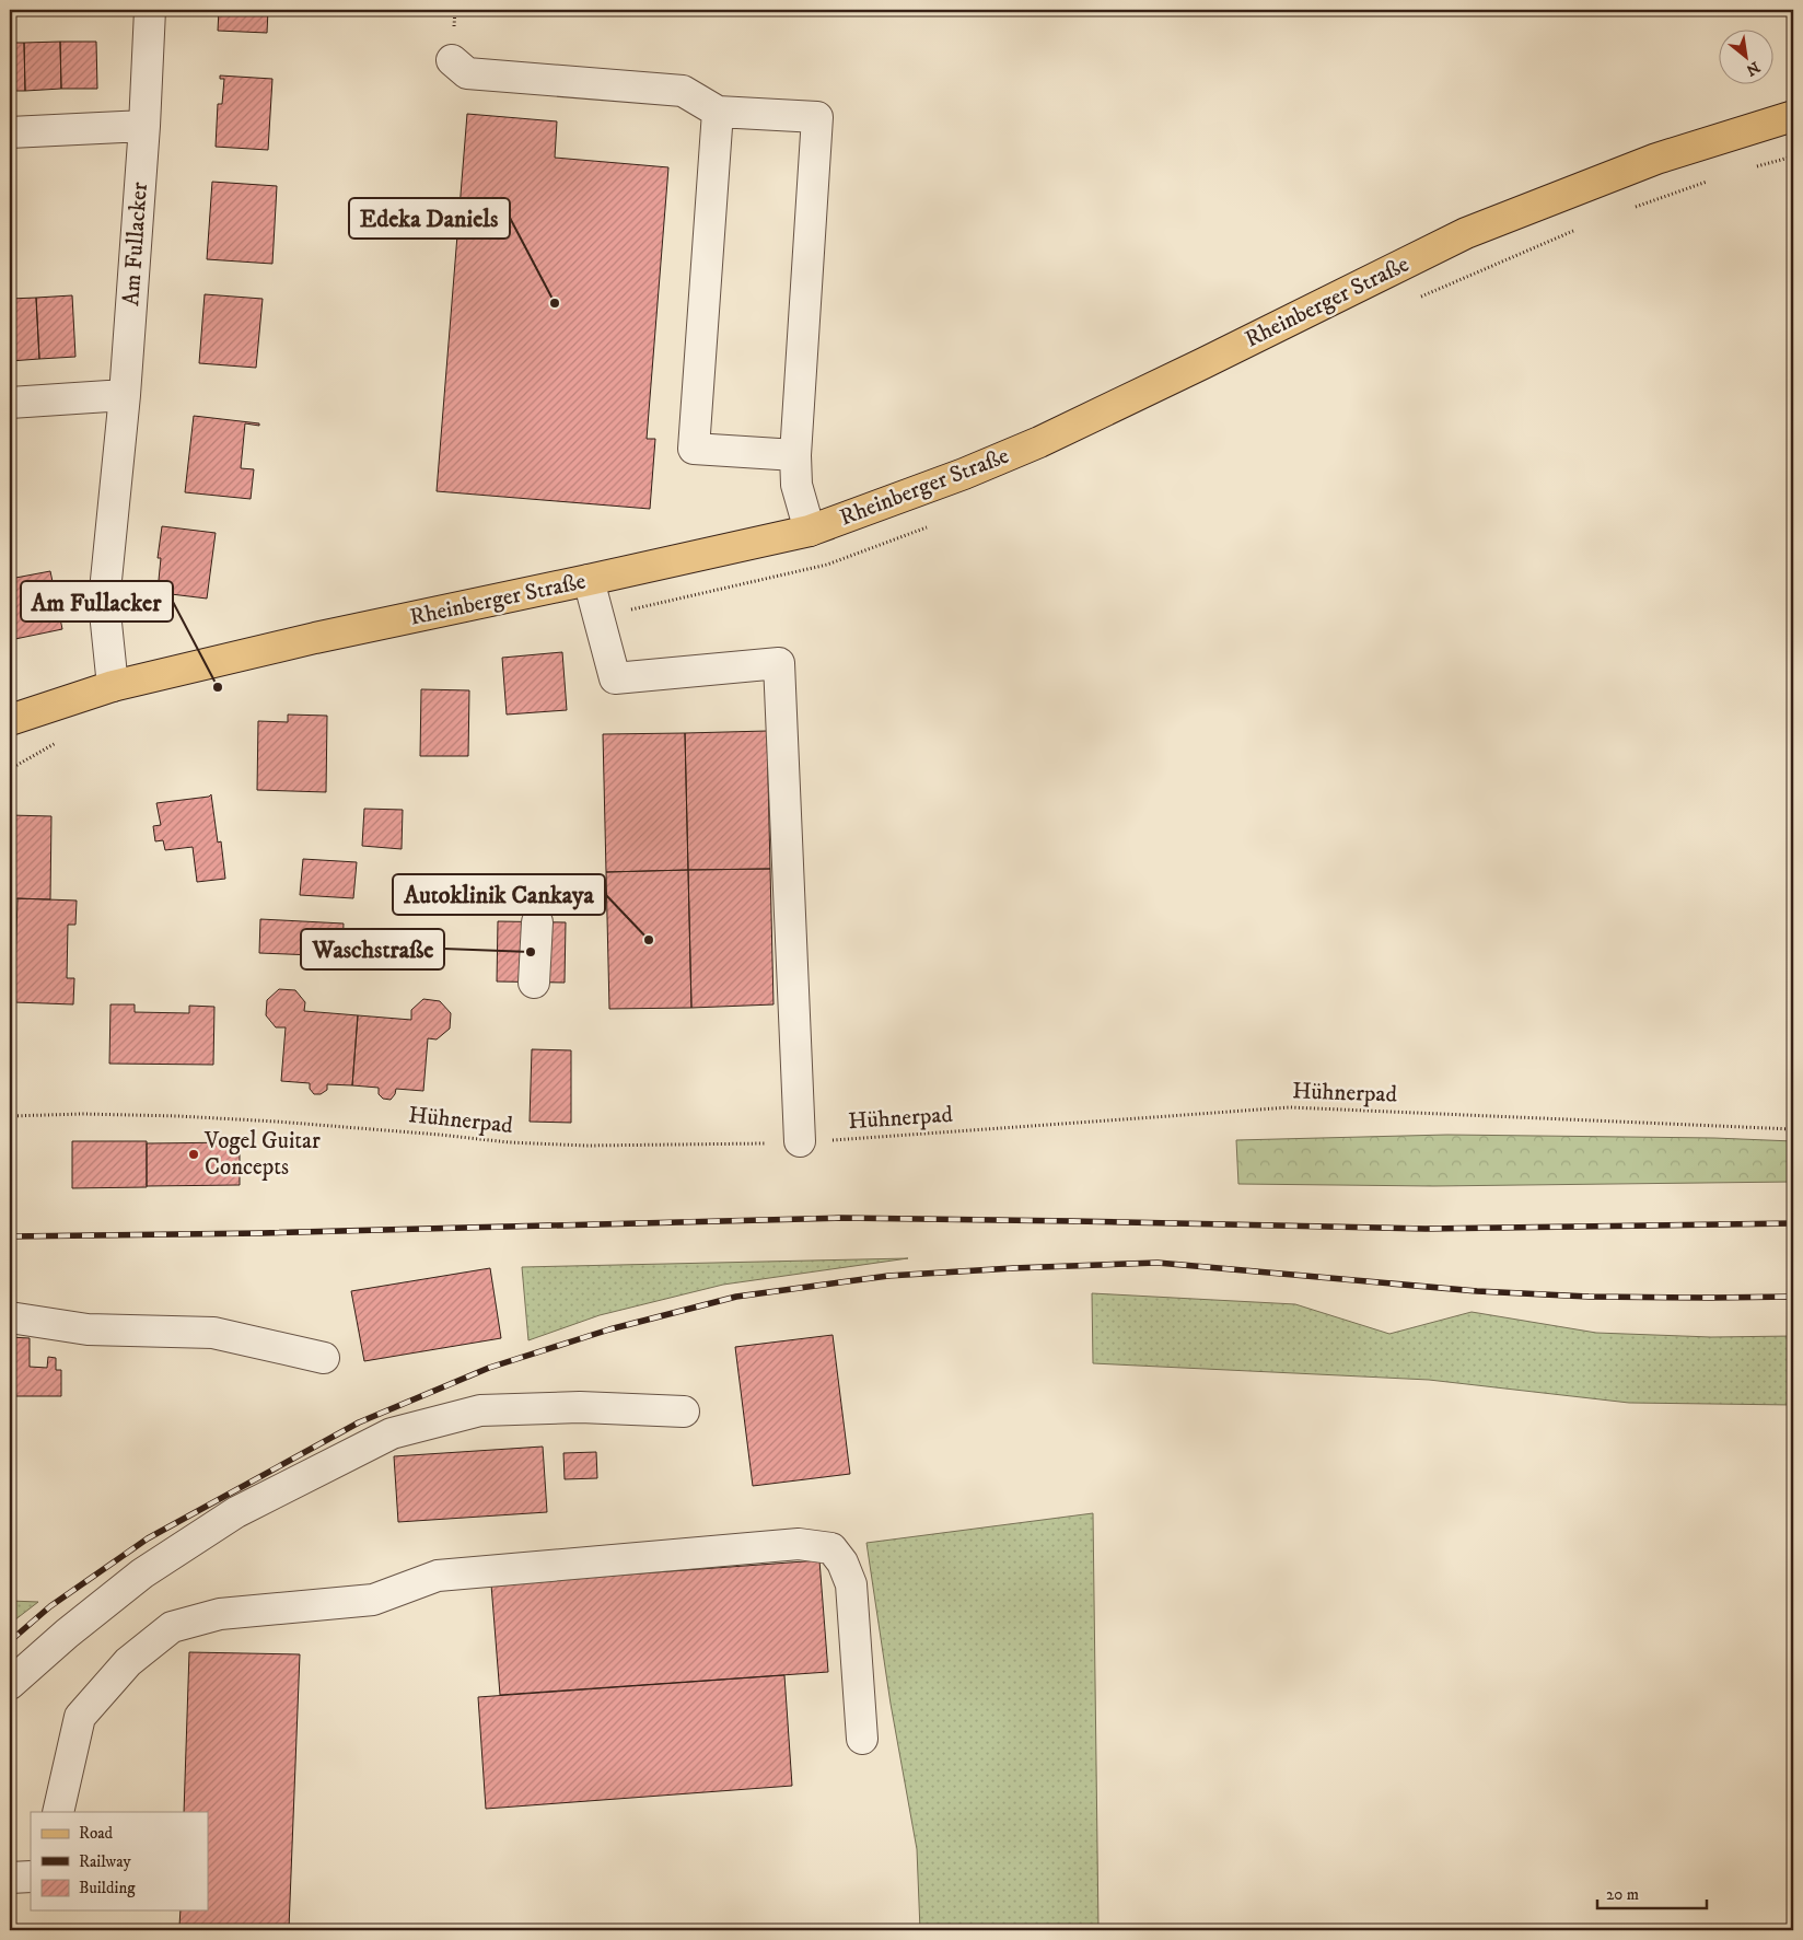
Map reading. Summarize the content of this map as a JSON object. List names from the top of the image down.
{
  "streets": {
    "main road": ["Rheinberger Straße"],
    "street": ["Am Fullacker"],
    "path": ["Hühnerpad"]
  },
  "crossings": [
    ["Am Fullacker", "Rheinberger Straße"]
  ],
  "places": [
    "Edeka Daniels",
    "Am Fullacker",
    "Autoklinik Cankaya",
    "Waschstraße",
    "Vogel Guitar Concepts"
  ],
  "legend": ["Road", "Railway", "Building"],
  "scale_bar": "20 m",
  "north": "bottom right"
}
